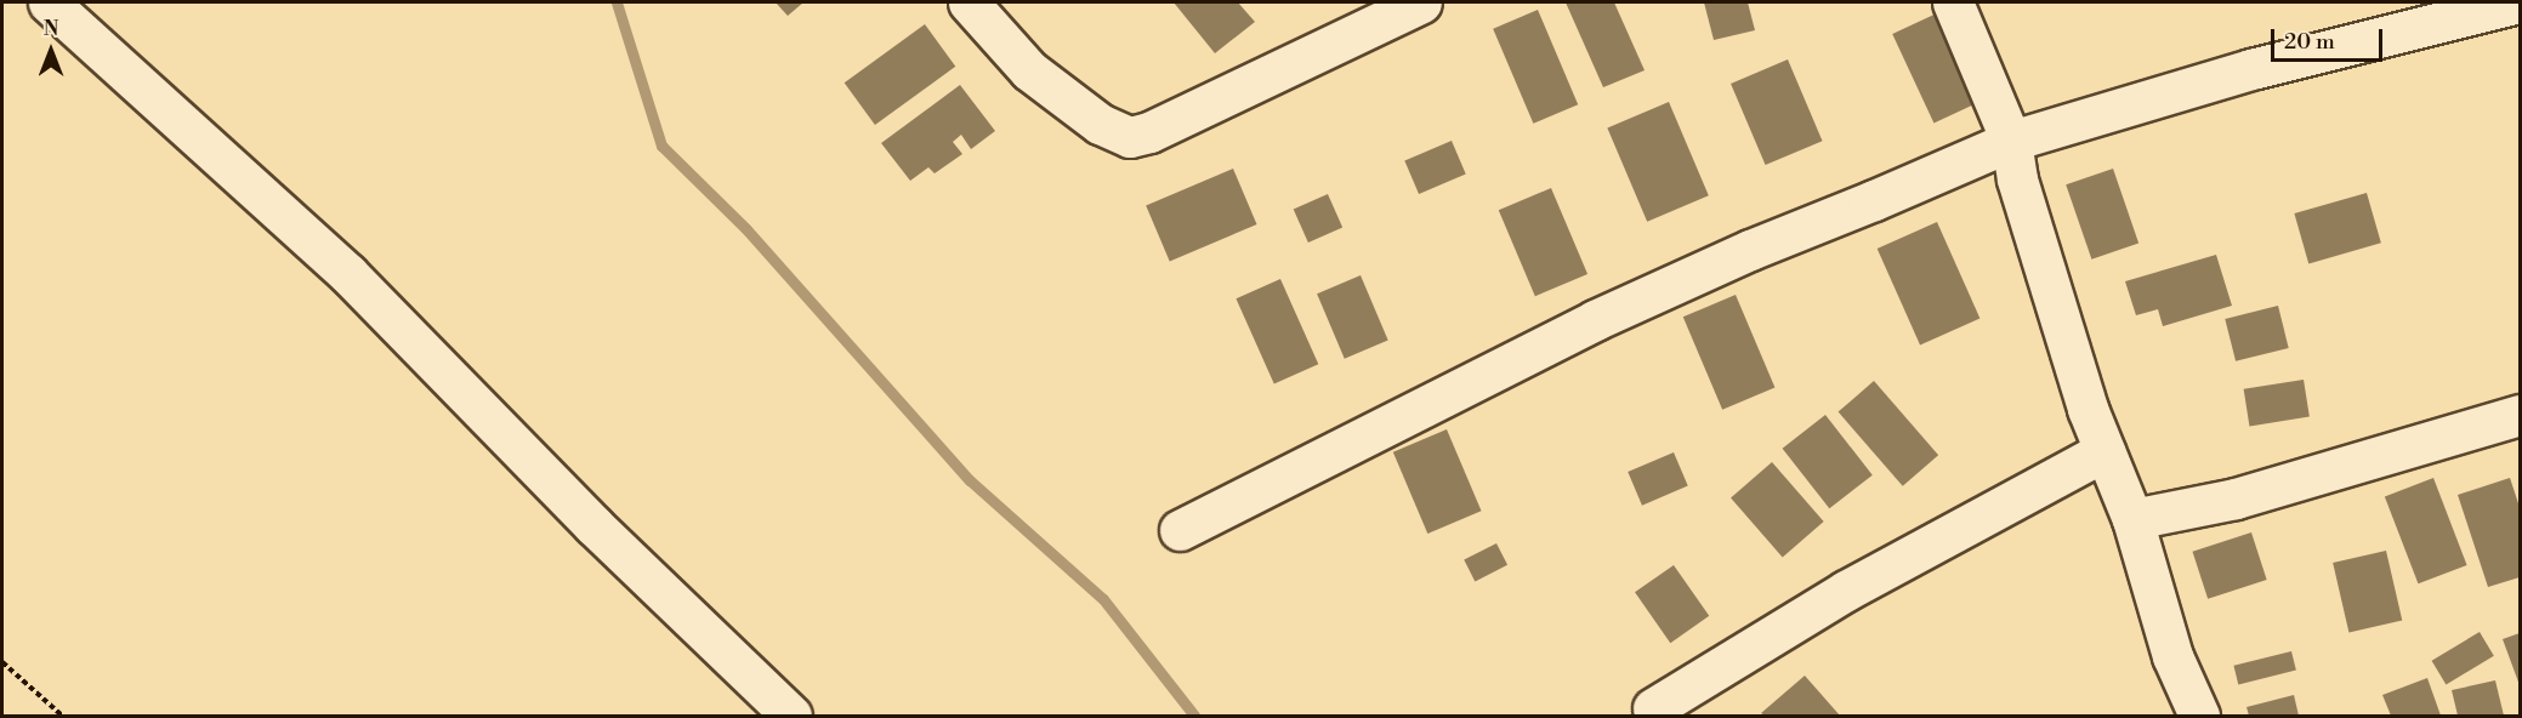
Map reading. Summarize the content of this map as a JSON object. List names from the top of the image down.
{
  "scale_bar": "20 m",
  "north": "top"
}
